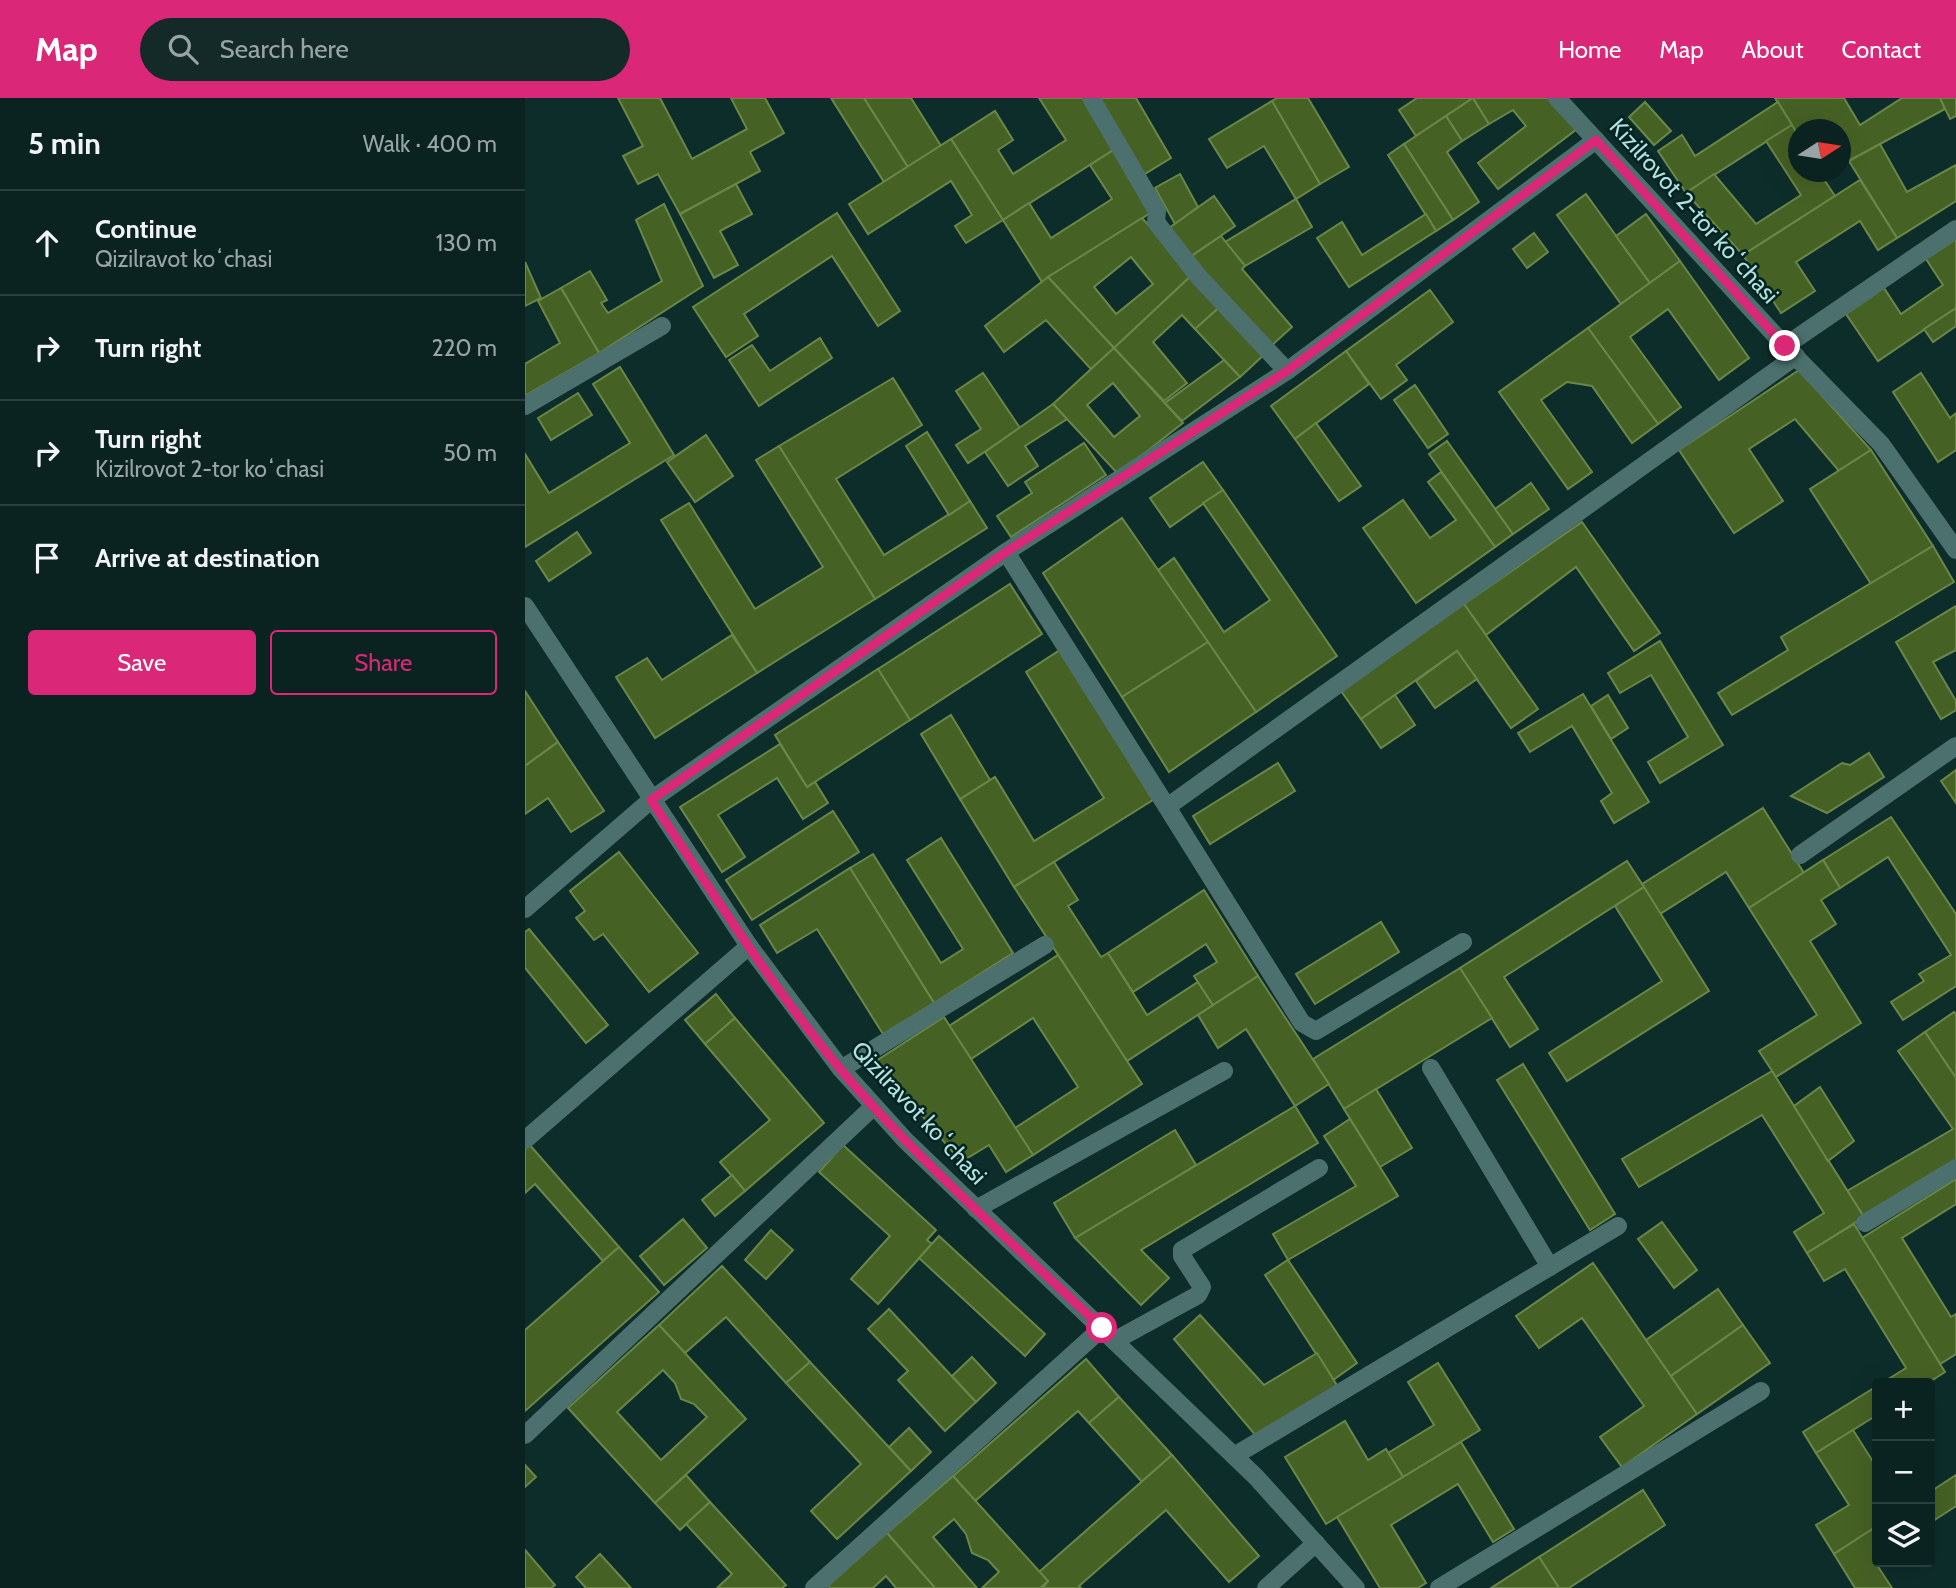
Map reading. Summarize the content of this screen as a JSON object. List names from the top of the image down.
{
  "streets": {
    "street": ["Kizilrovot 2-tor koʻchasi", "Qizilravot koʻchasi"]
  },
  "north": "right",
  "page": {
    "header": "Map",
    "search": "Search here",
    "nav": [
      "Home",
      "Map",
      "About",
      "Contact"
    ],
    "heading": ["5 min", "Walk · 400 m"],
    "list": [
      ["Continue", "Qizilravot koʻchasi", "130 m"],
      ["Turn right", "220 m"],
      ["Turn right", "Kizilrovot 2-tor koʻchasi", "50 m"],
      "Arrive at destination"
    ],
    "buttons": ["Save", "Share"],
    "map_buttons": ["+", "−"]
  }
}
